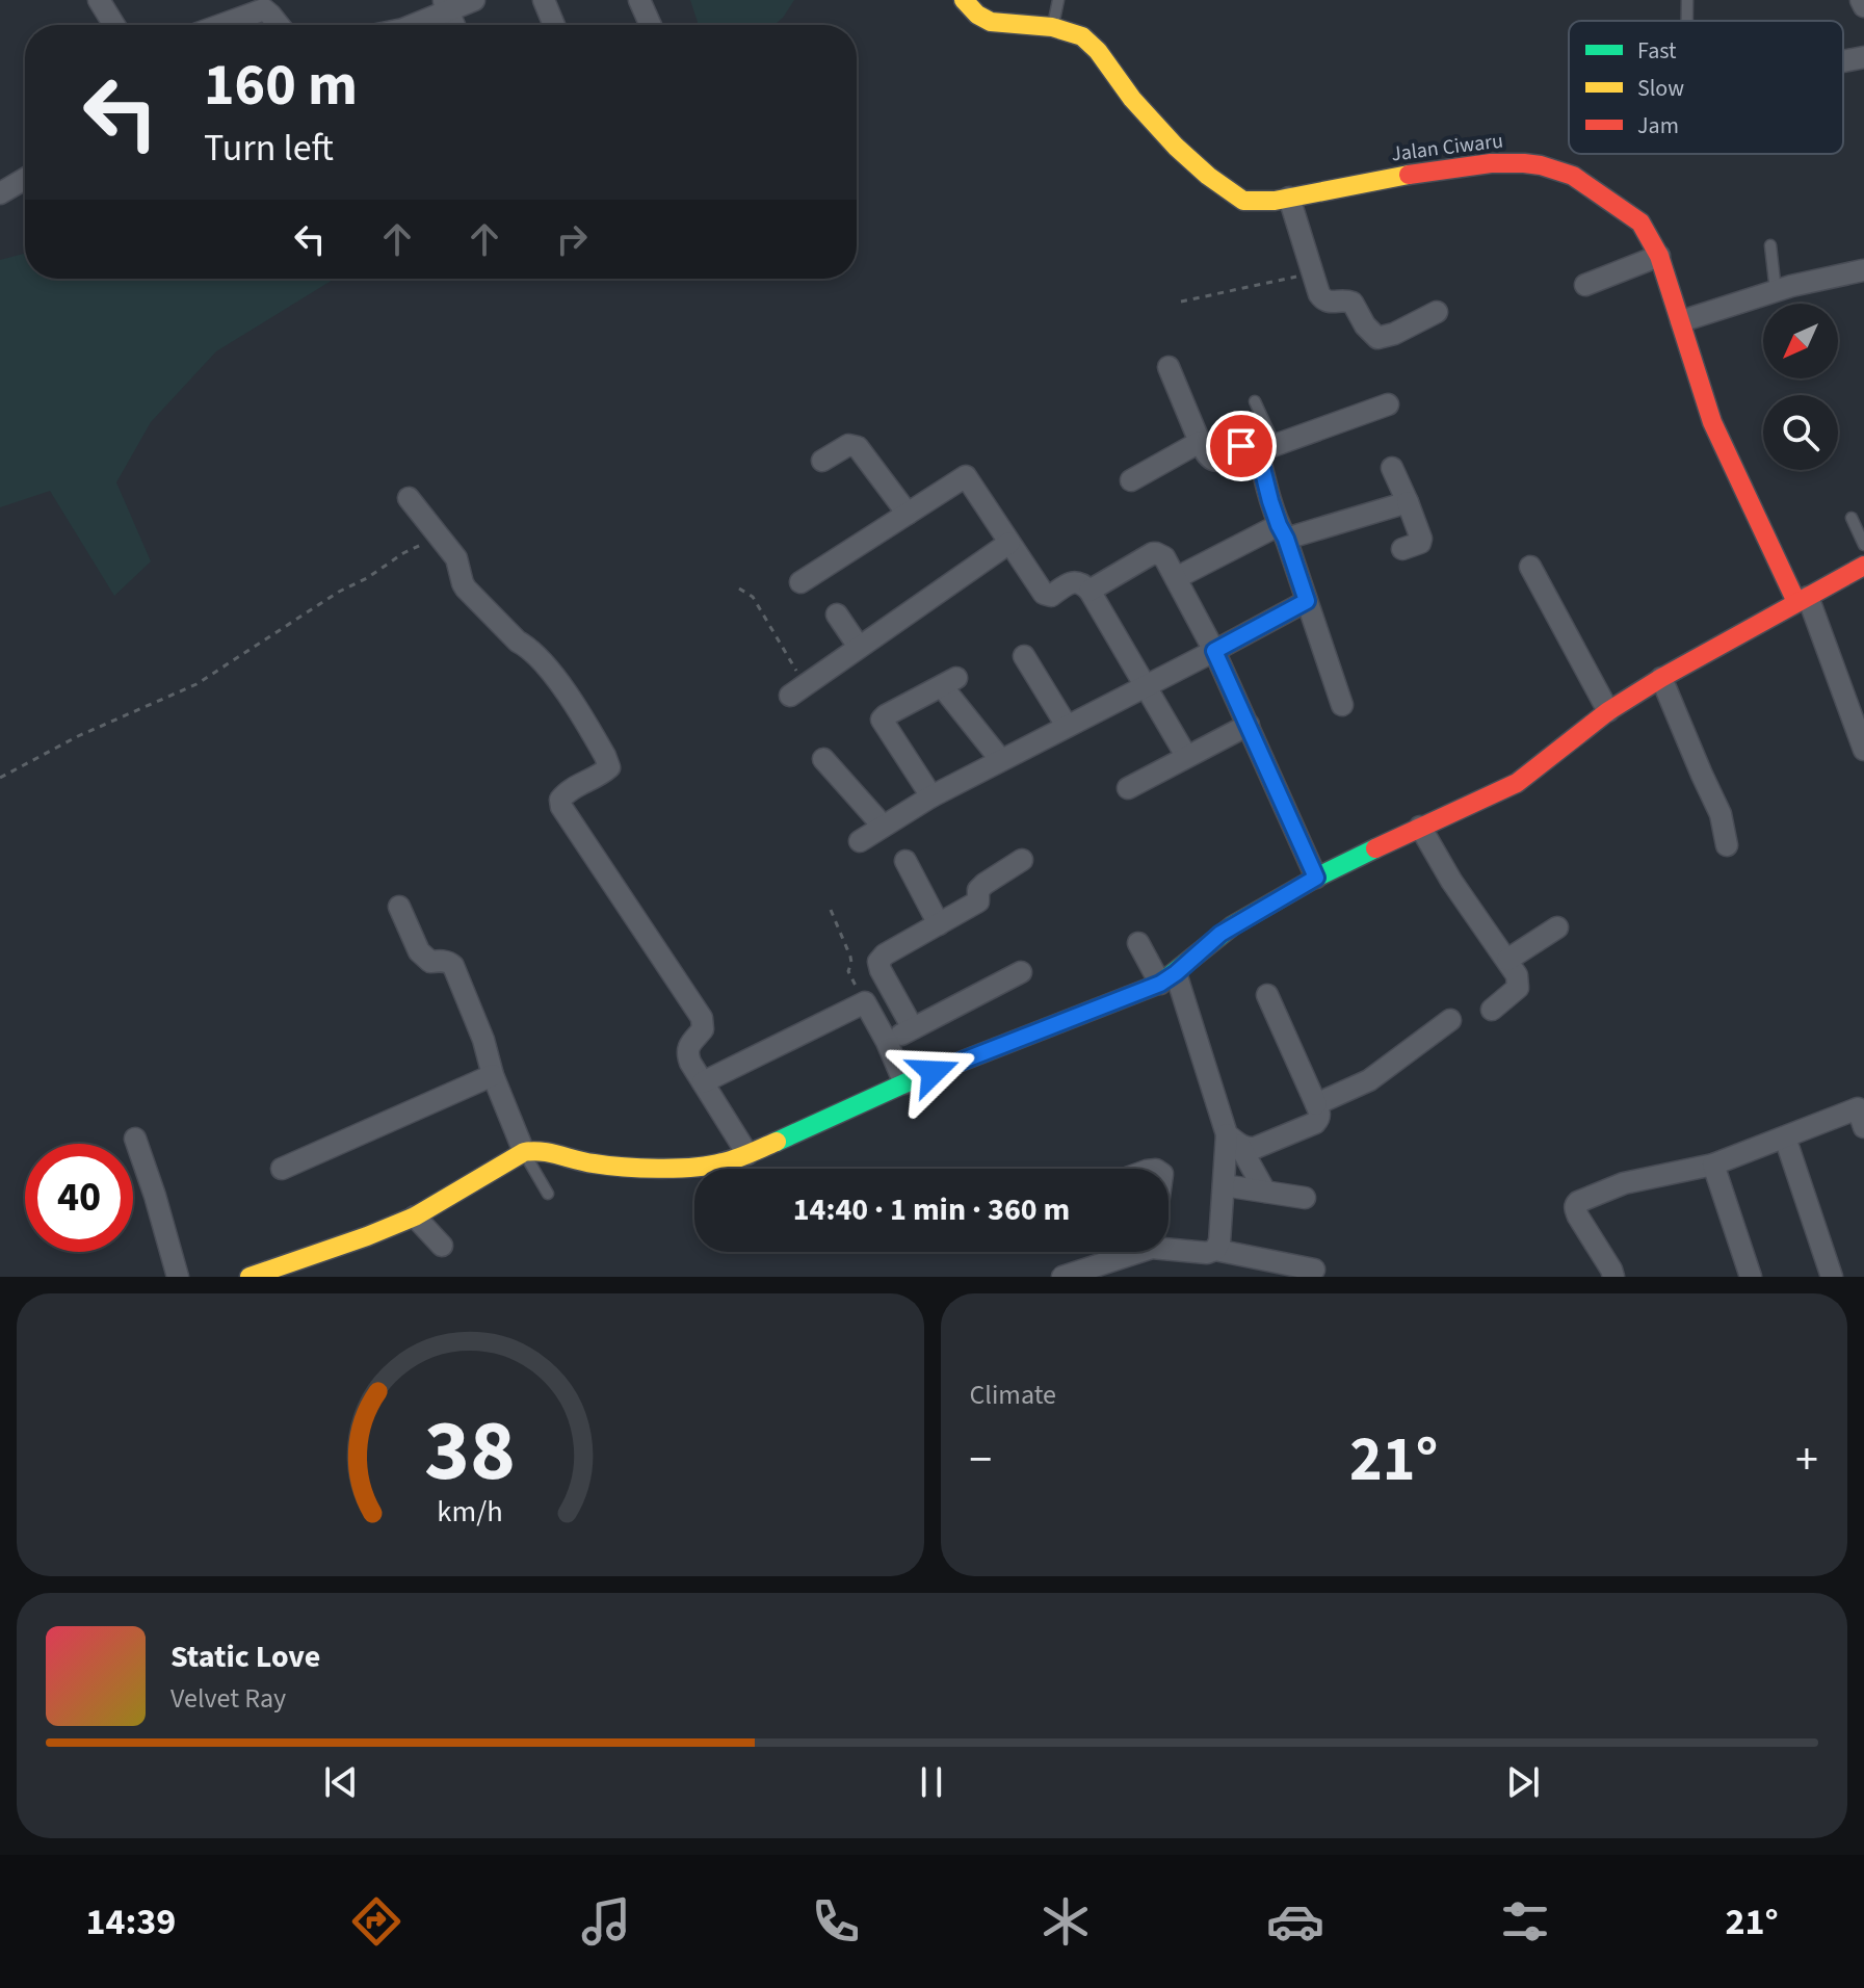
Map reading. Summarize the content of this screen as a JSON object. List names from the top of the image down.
{
  "streets": {
    "street": ["Jalan Ciwaru"]
  },
  "legend": ["Fast", "Slow", "Jam"],
  "north": "bottom left",
  "page": {
    "turn": ["160 m", "Turn left"],
    "limit": "40",
    "trip": "14:40 · 1 min · 360 m",
    "tile": "Climate",
    "heat": ["−", "21°", "+"],
    "song": ["Static Love", "Velvet Ray"],
    "tabs": ["14:39", "21°"],
    "gauge": ["38", "km/h"]
  }
}
